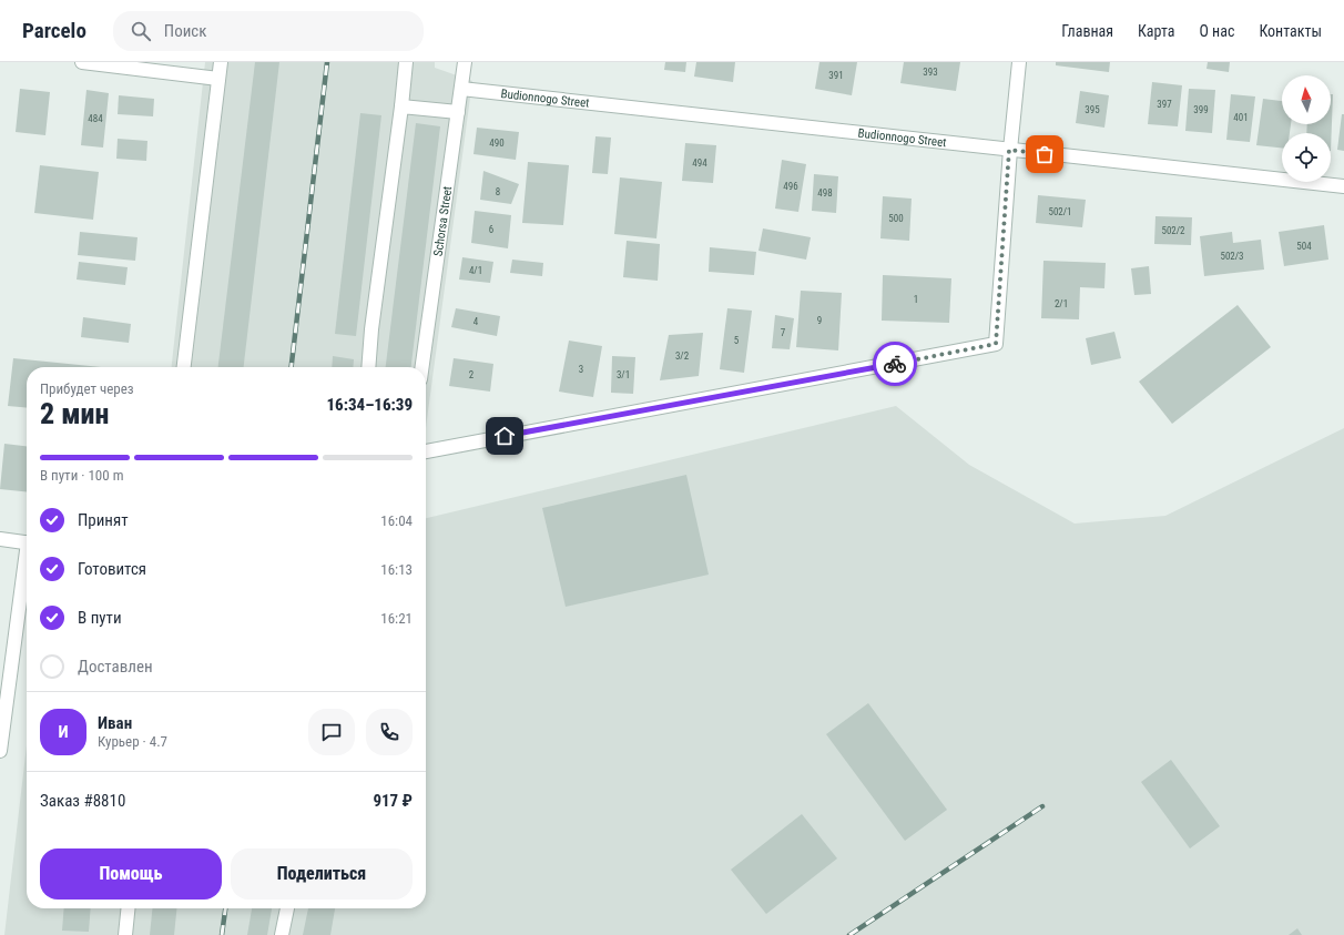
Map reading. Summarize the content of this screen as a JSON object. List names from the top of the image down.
{
  "streets": {
    "street": ["Budionnogo Street", "Schorsa Street"]
  },
  "crossings": [
    ["Budionnogo Street", "Schorsa Street"]
  ],
  "house_numbers": [
    "393",
    "391",
    "397",
    "395",
    "399",
    "401",
    "484",
    "490",
    "494",
    "496",
    "8",
    "498",
    "502/1",
    "500",
    "6",
    "502/2",
    "504",
    "502/3",
    "4/1",
    "1",
    "2/1",
    "9",
    "4",
    "7",
    "5",
    "3/2",
    "3",
    "2",
    "3/1"
  ],
  "north": "top",
  "page": {
    "header": "Parcelo",
    "search": "Поиск",
    "nav": [
      "Главная",
      "Карта",
      "О нас",
      "Контакты"
    ],
    "heading": ["2 мин", "Прибудет через", "16:34–16:39"],
    "panel": [
      "Иван",
      "Курьер · 4.7",
      "Заказ #8810",
      "917 ₽"
    ],
    "bar": "В пути · 100 m",
    "list": [
      ["Принят", "16:04"],
      ["Готовится", "16:13"],
      ["В пути", "16:21"],
      "Доставлен"
    ],
    "round": "И",
    "buttons": ["Помощь", "Поделиться"]
  }
}
